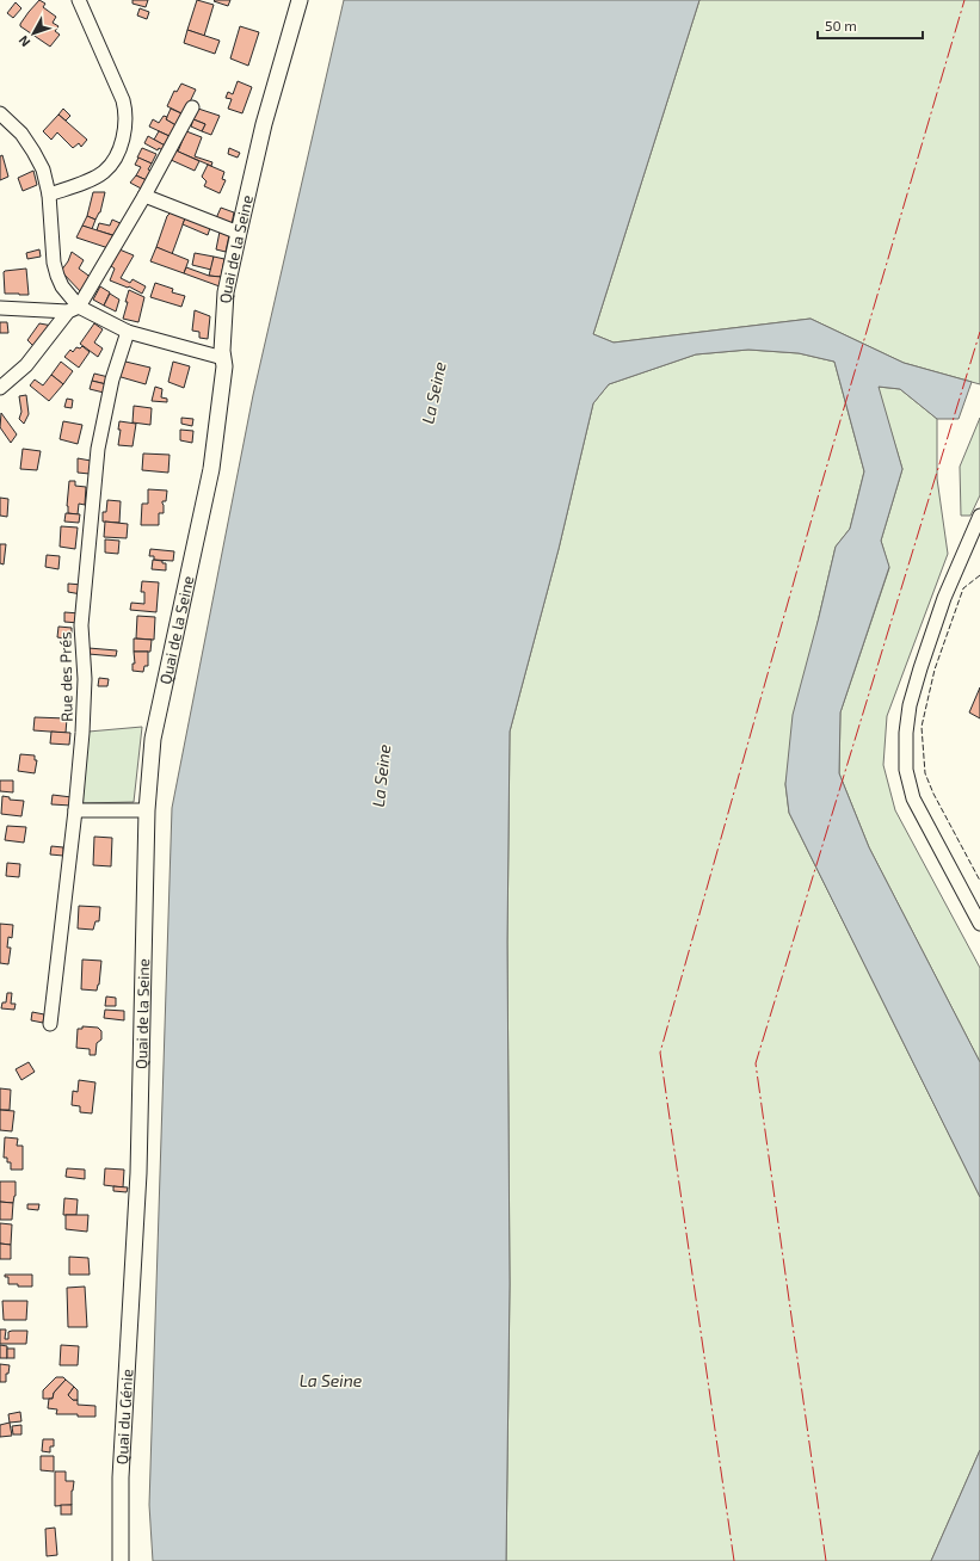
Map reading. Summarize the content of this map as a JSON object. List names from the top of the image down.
{
  "streets": {
    "street": ["Quai de la Seine", "Rue des Prés", "Quai du Génie"]
  },
  "crossings": [
    ["Quai de la Seine", "Quai du Génie"]
  ],
  "water": ["La Seine"],
  "scale_bar": "50 m",
  "north": "bottom left"
}
